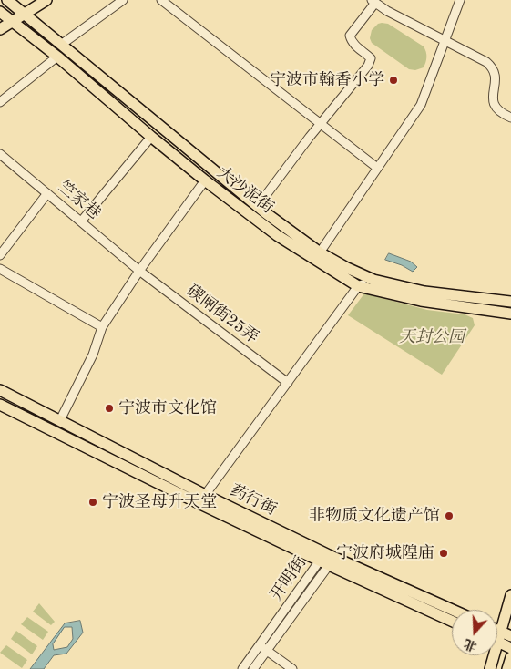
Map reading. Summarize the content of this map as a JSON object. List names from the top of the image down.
{
  "streets": {
    "main road": ["大沙泥街", "药行街"],
    "street": ["竺家巷", "碶闸街25弄", "开明街"]
  },
  "crossings": [
    ["竺家巷", "碶闸街25弄"],
    ["药行街", "开明街"]
  ],
  "parks": ["天封公园"],
  "places": [
    "宁波市翰香小学",
    "宁波市文化馆",
    "宁波圣母升天堂",
    "非物质文化遗产馆",
    "宁波府城隍庙"
  ],
  "north": "bottom"
}
